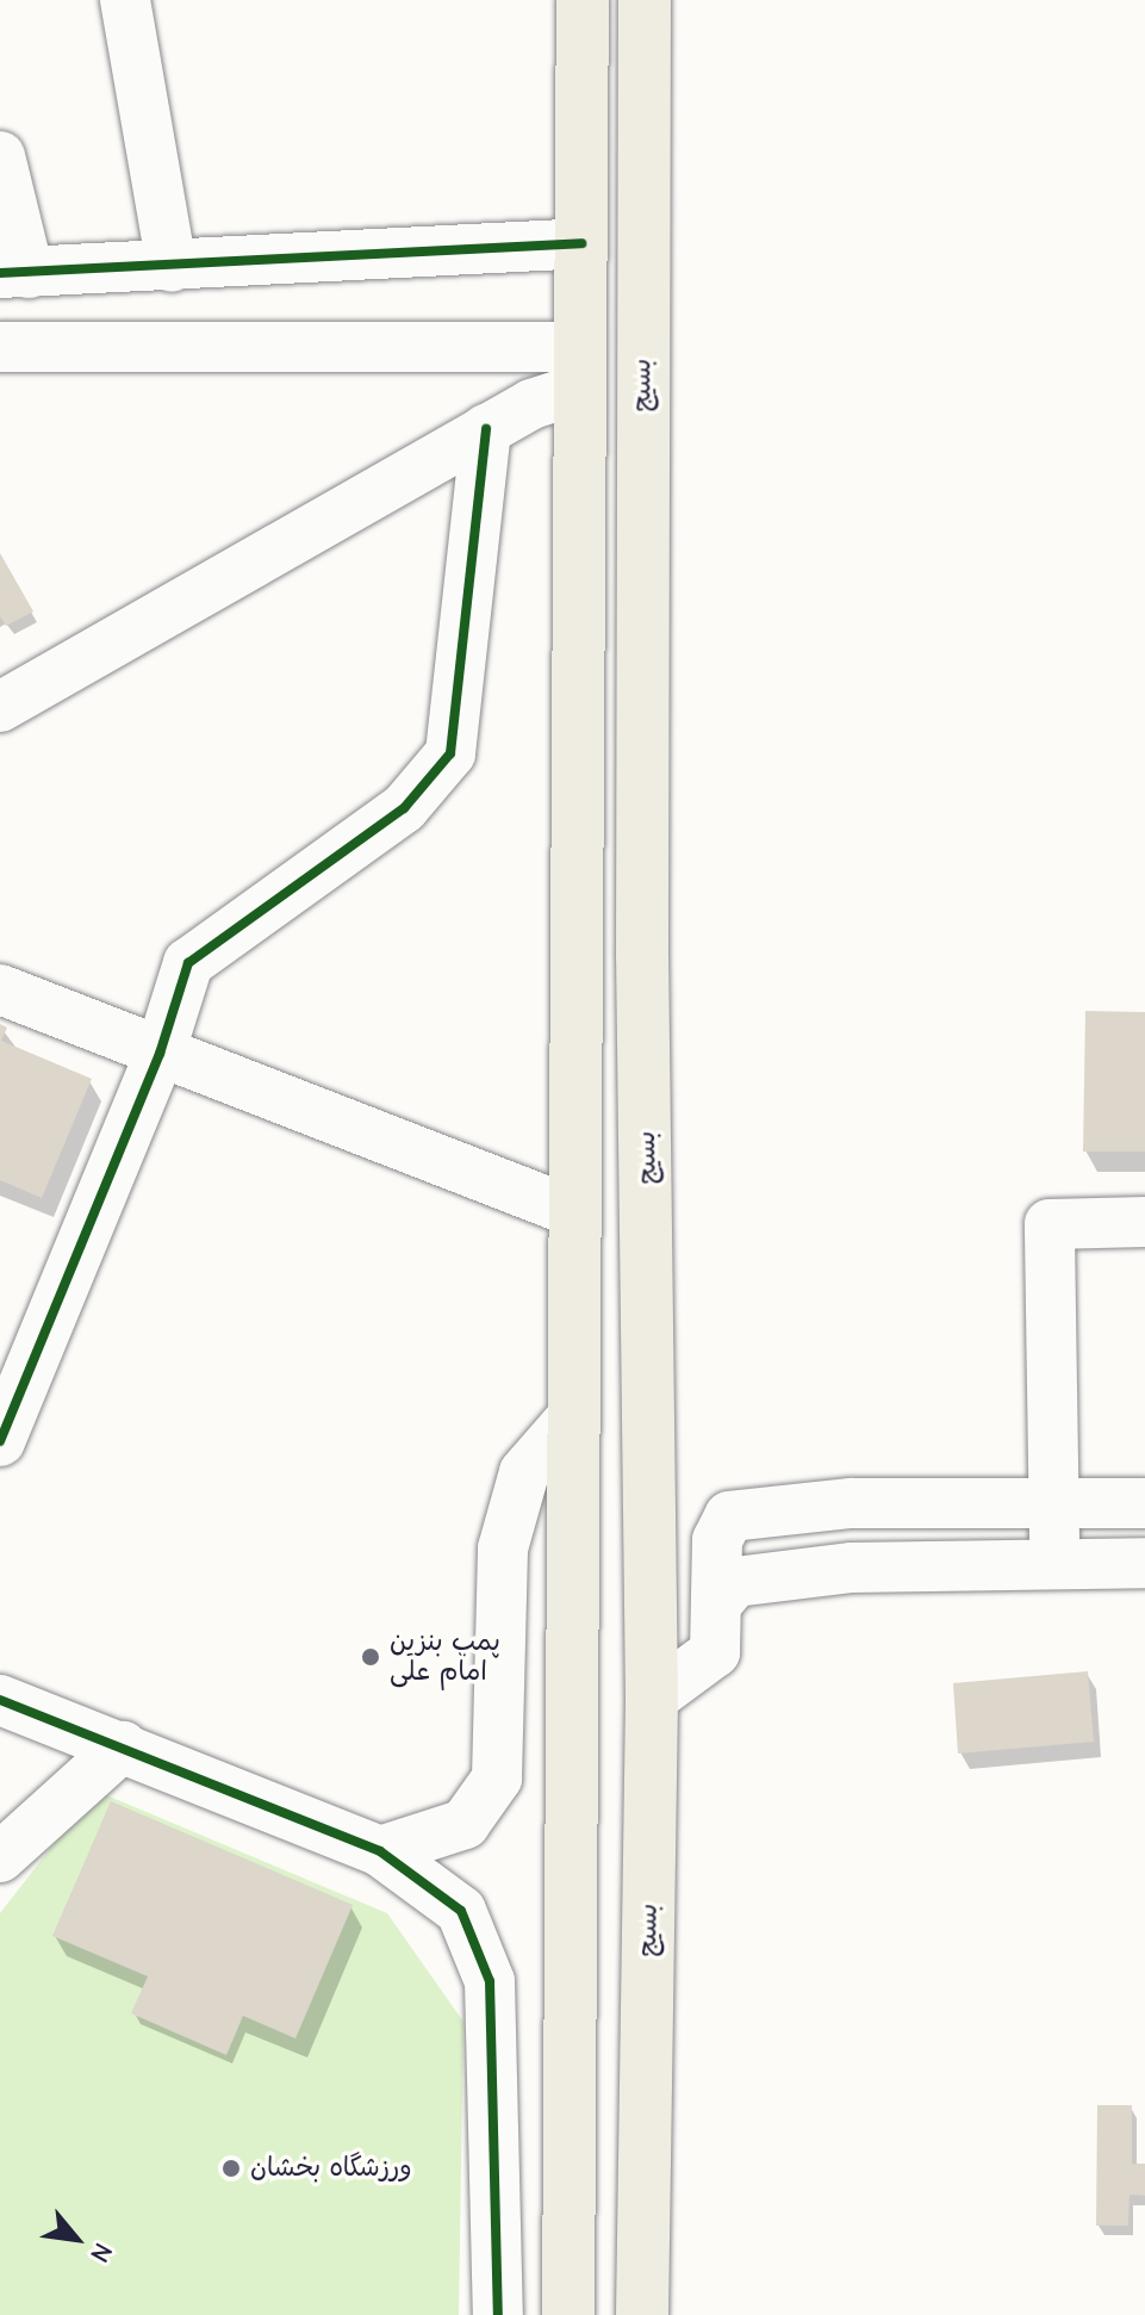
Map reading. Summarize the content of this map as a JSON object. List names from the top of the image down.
{
  "streets": {
    "main road": ["بسیج"]
  },
  "places": ["پمپ بنزین امام علی", "ورزشگاه بخشان"],
  "north": "bottom right"
}
